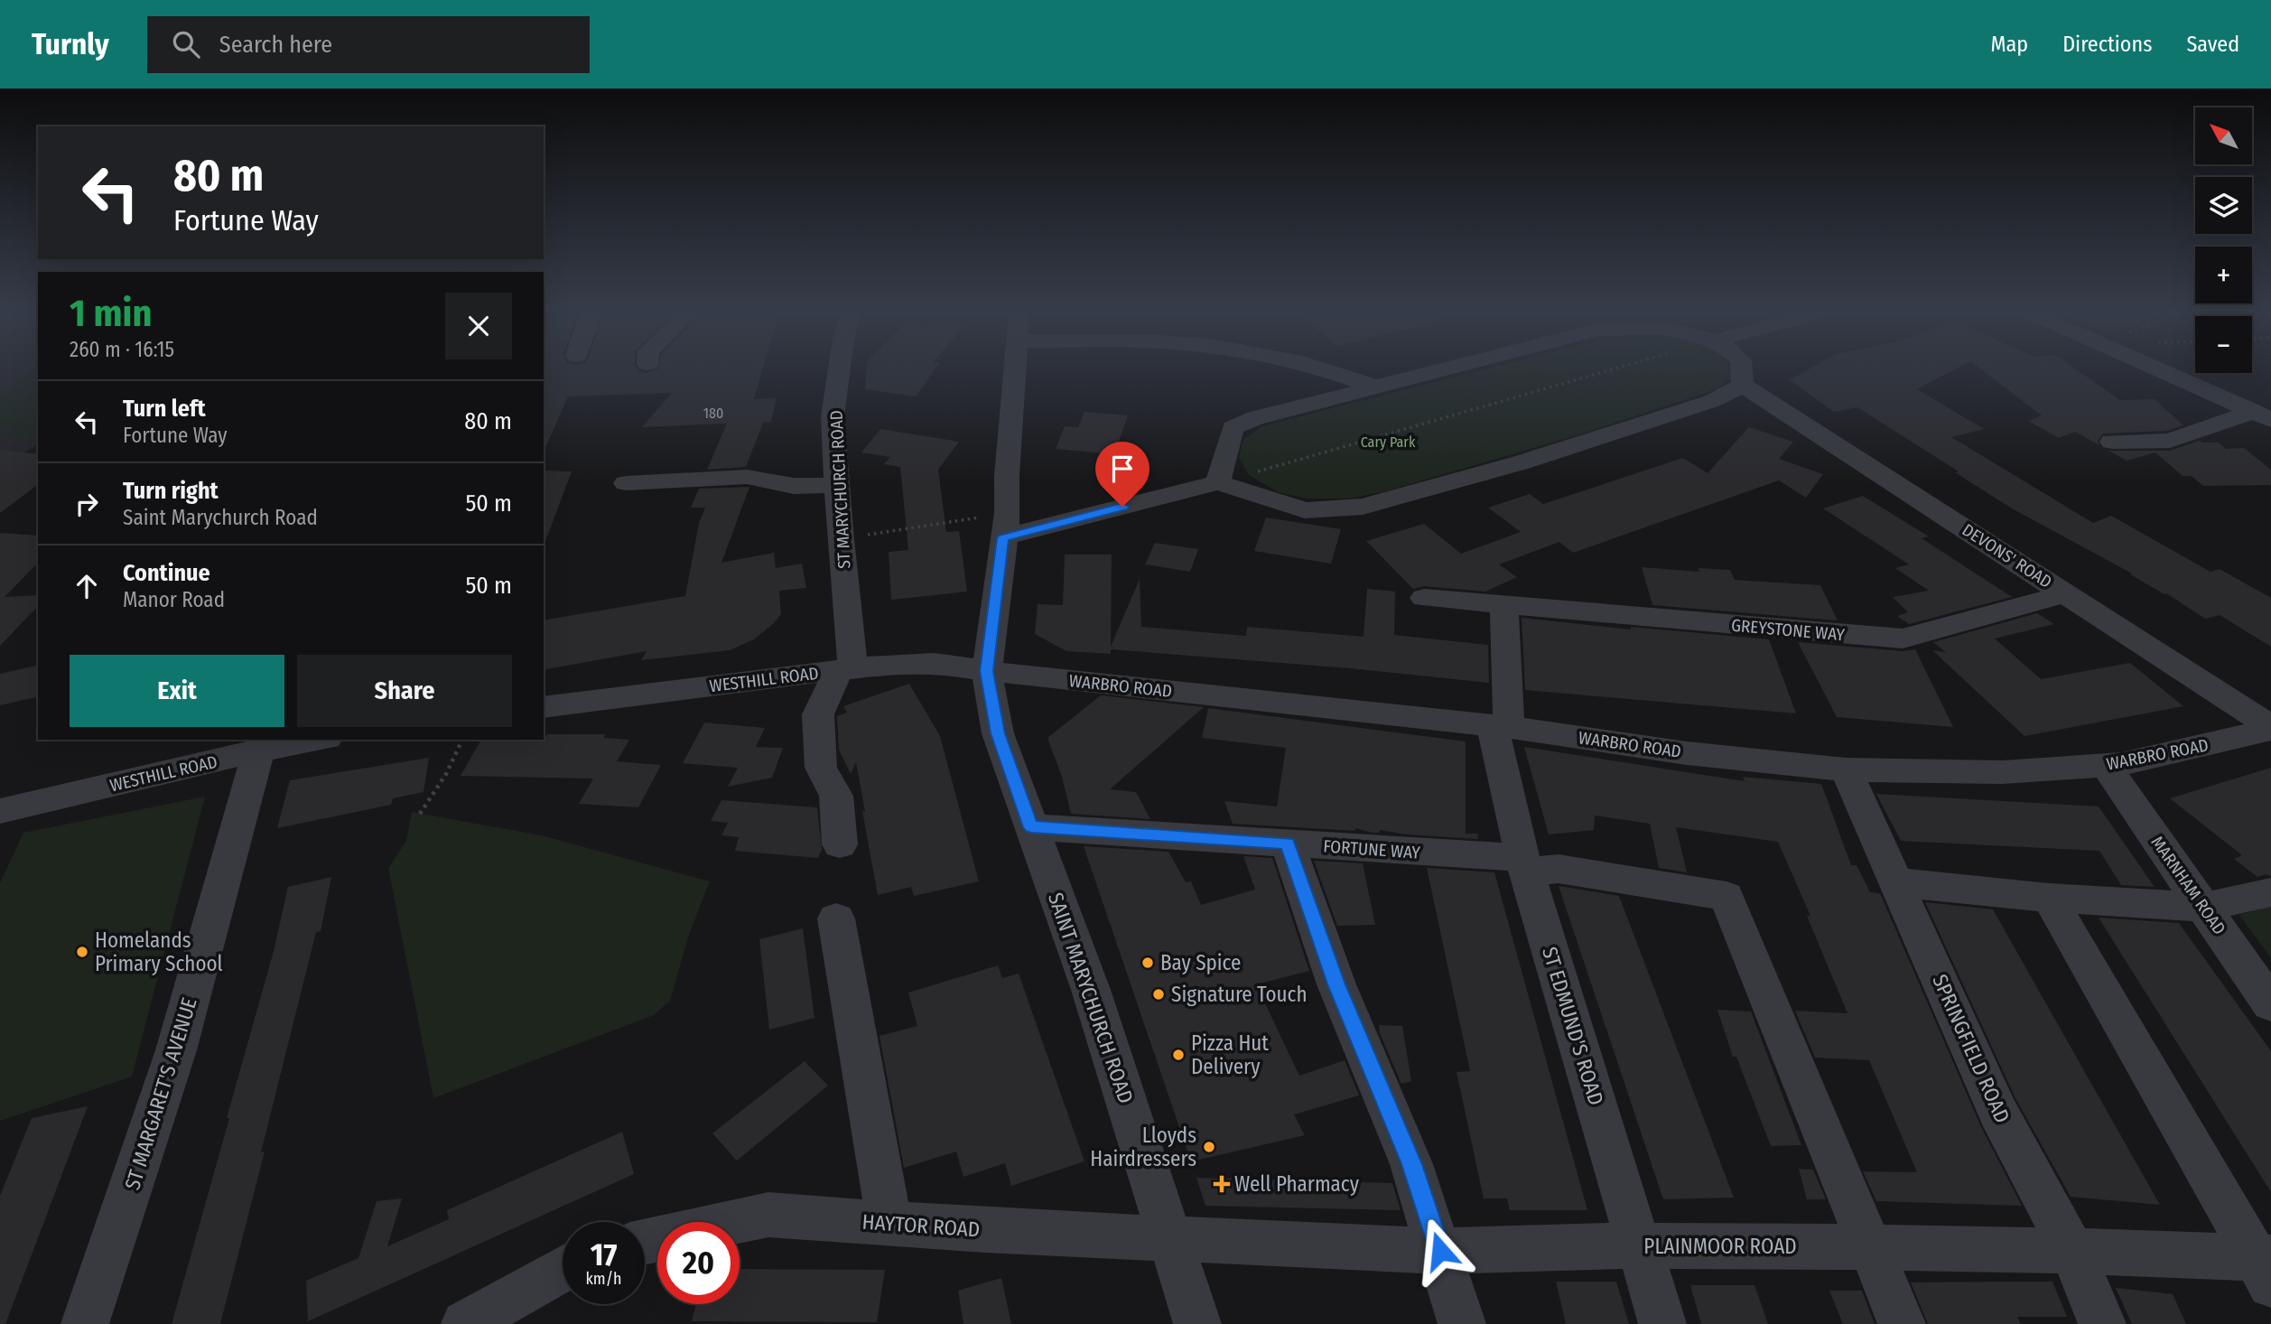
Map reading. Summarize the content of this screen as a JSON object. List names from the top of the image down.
{
  "streets": {
    "street": [
      "ST MARYCHURCH ROAD",
      "DEVONS' ROAD",
      "GREYSTONE WAY",
      "WESTHILL ROAD",
      "WARBRO ROAD",
      "FORTUNE WAY",
      "MARNHAM ROAD",
      "SAINT MARYCHURCH ROAD",
      "ST EDMUND'S ROAD",
      "SPRINGFIELD ROAD",
      "ST MARGARET'S AVENUE",
      "HAYTOR ROAD",
      "PLAINMOOR ROAD"
    ]
  },
  "crossings": [
    ["ST MARYCHURCH ROAD", "WESTHILL ROAD"],
    ["DEVONS' ROAD", "GREYSTONE WAY"],
    ["DEVONS' ROAD", "WARBRO ROAD"],
    ["WESTHILL ROAD", "WARBRO ROAD"],
    ["WESTHILL ROAD", "SAINT MARYCHURCH ROAD"],
    ["WESTHILL ROAD", "ST MARGARET'S AVENUE"],
    ["WARBRO ROAD", "MARNHAM ROAD"],
    ["WARBRO ROAD", "SAINT MARYCHURCH ROAD"],
    ["WARBRO ROAD", "ST EDMUND'S ROAD"],
    ["WARBRO ROAD", "SPRINGFIELD ROAD"],
    ["FORTUNE WAY", "SAINT MARYCHURCH ROAD"],
    ["FORTUNE WAY", "ST EDMUND'S ROAD"],
    ["FORTUNE WAY", "PLAINMOOR ROAD"],
    ["SAINT MARYCHURCH ROAD", "HAYTOR ROAD"],
    ["SAINT MARYCHURCH ROAD", "PLAINMOOR ROAD"],
    ["ST EDMUND'S ROAD", "PLAINMOOR ROAD"],
    ["SPRINGFIELD ROAD", "PLAINMOOR ROAD"],
    ["HAYTOR ROAD", "PLAINMOOR ROAD"]
  ],
  "parks": ["Cary Park"],
  "places": {
    "other": [
      "Homelands Primary School",
      "Bay Spice",
      "Signature Touch",
      "Pizza Hut Delivery",
      "Lloyds Hairdressers"
    ],
    "health": ["Well Pharmacy"]
  },
  "house_numbers": ["180"],
  "north": "top left",
  "page": {
    "header": "Turnly",
    "search": "Search here",
    "nav": ["Map", "Directions", "Saved"],
    "map_buttons": ["+", "−"],
    "turn": ["80 m", "Fortune Way"],
    "heading": ["1 min", "260 m · 16:15"],
    "list": [
      {
        "name": "Turn left",
        "note": "Fortune Way",
        "value": "80 m"
      },
      {
        "name": "Turn right",
        "note": "Saint Marychurch Road",
        "value": "50 m"
      },
      {
        "name": "Continue",
        "note": "Manor Road",
        "value": "50 m"
      }
    ],
    "buttons": ["Exit", "Share"],
    "speed": "17 km/h",
    "limit": "20"
  }
}
